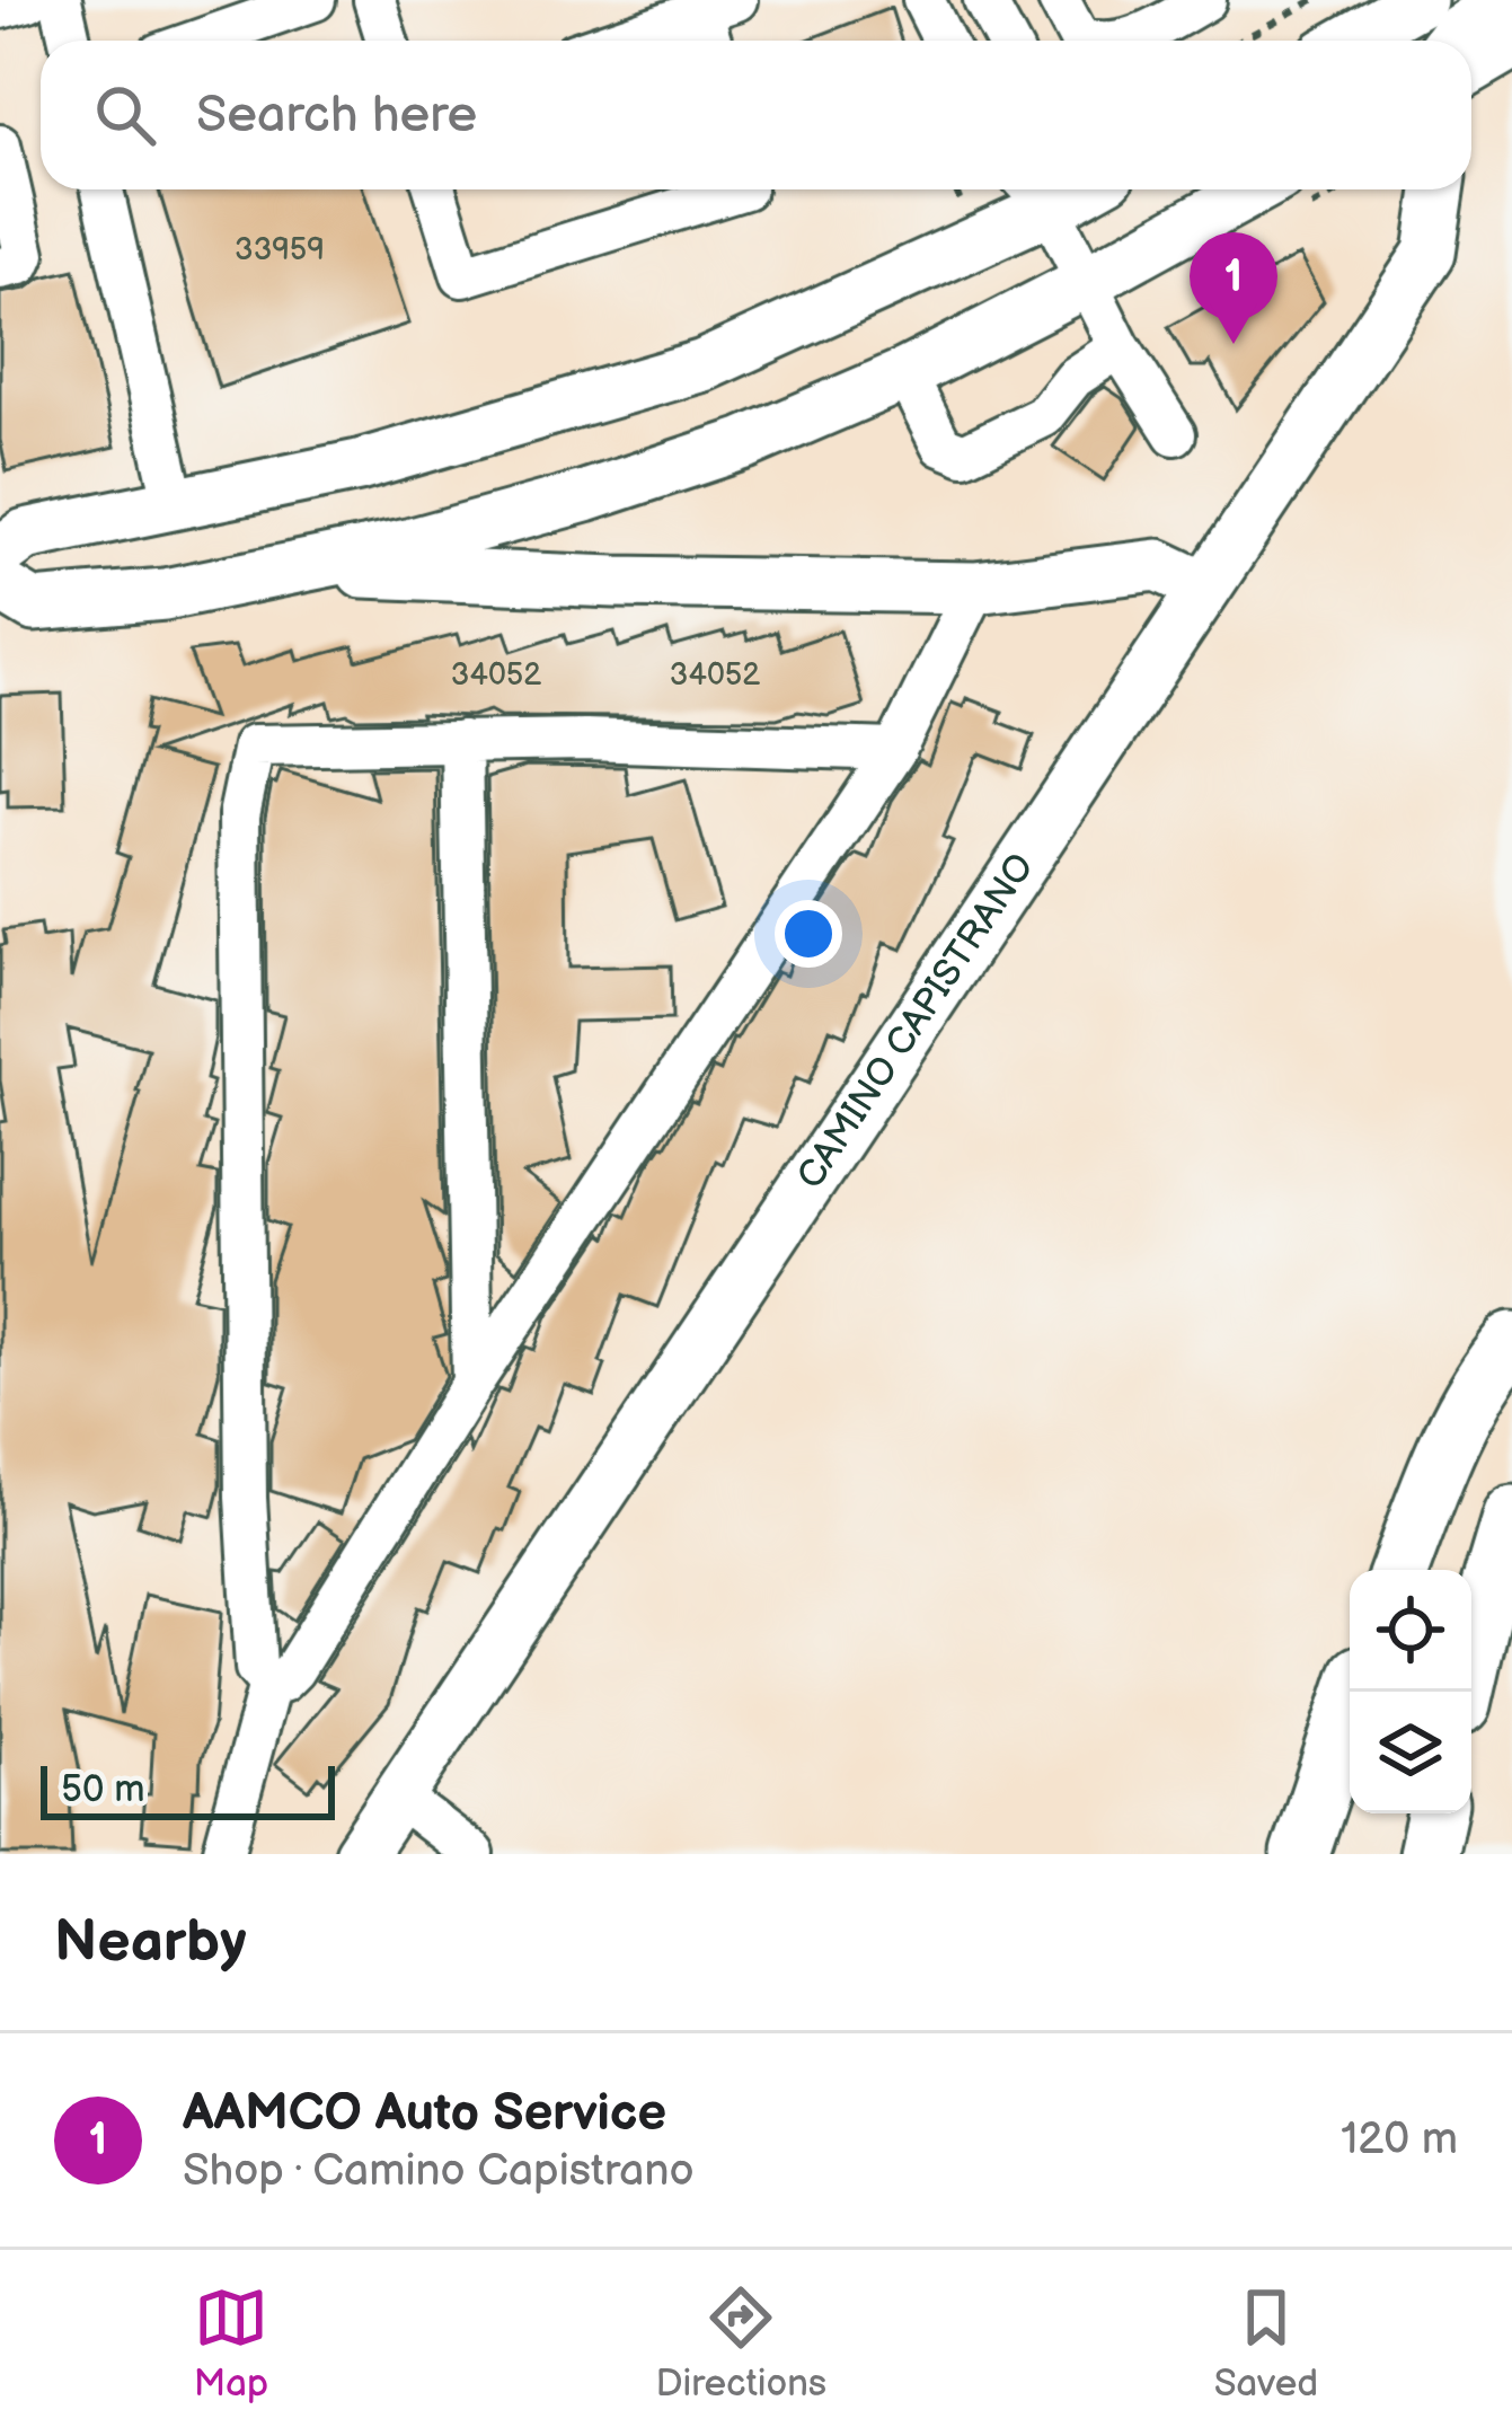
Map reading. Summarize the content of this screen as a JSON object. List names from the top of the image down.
{
  "streets": {
    "main road": ["CAMINO CAPISTRANO"]
  },
  "house_numbers": ["33959", "34052", "34052"],
  "scale_bar": "50 m",
  "page": {
    "search": "Search here",
    "pins": "1",
    "scale": "50 m",
    "heading": "Nearby",
    "list": [
      {
        "mark": "1",
        "name": "AAMCO Auto Service",
        "note": "Shop · Camino Capistrano",
        "value": "120 m"
      }
    ],
    "nav": ["Map", "Directions", "Saved"]
  }
}
